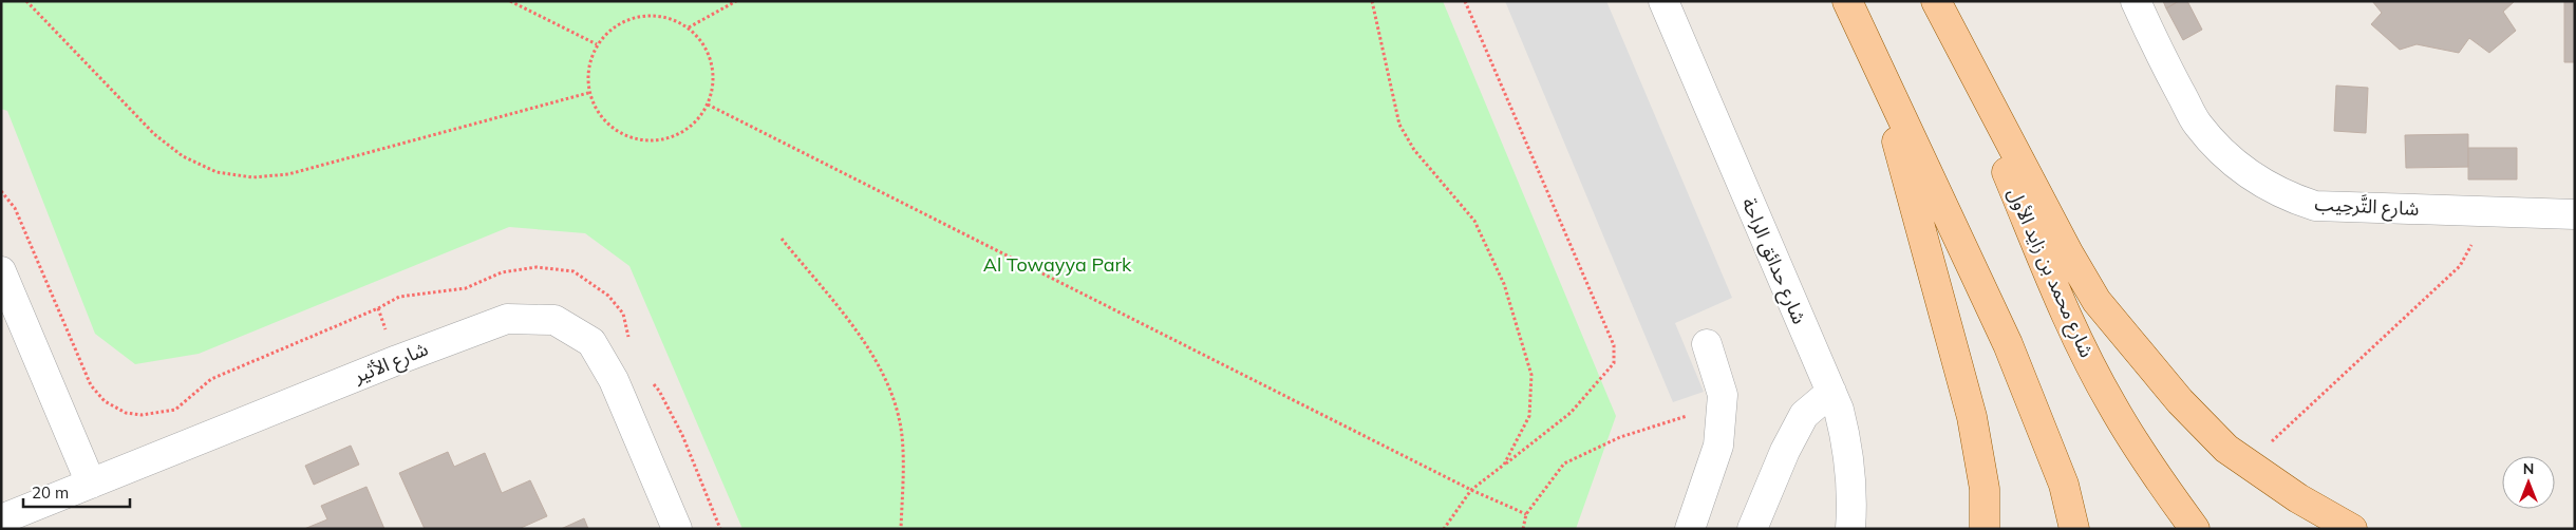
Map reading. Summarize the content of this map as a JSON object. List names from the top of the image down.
{
  "streets": {
    "main road": ["شارع محمد بن زايد الأول"],
    "street": ["شارع التَّرحِيب", "شارع حدائق الراحة", "شارع الأثير"]
  },
  "parks": ["Al Towayya Park"],
  "scale_bar": "20 m",
  "north": "top"
}
